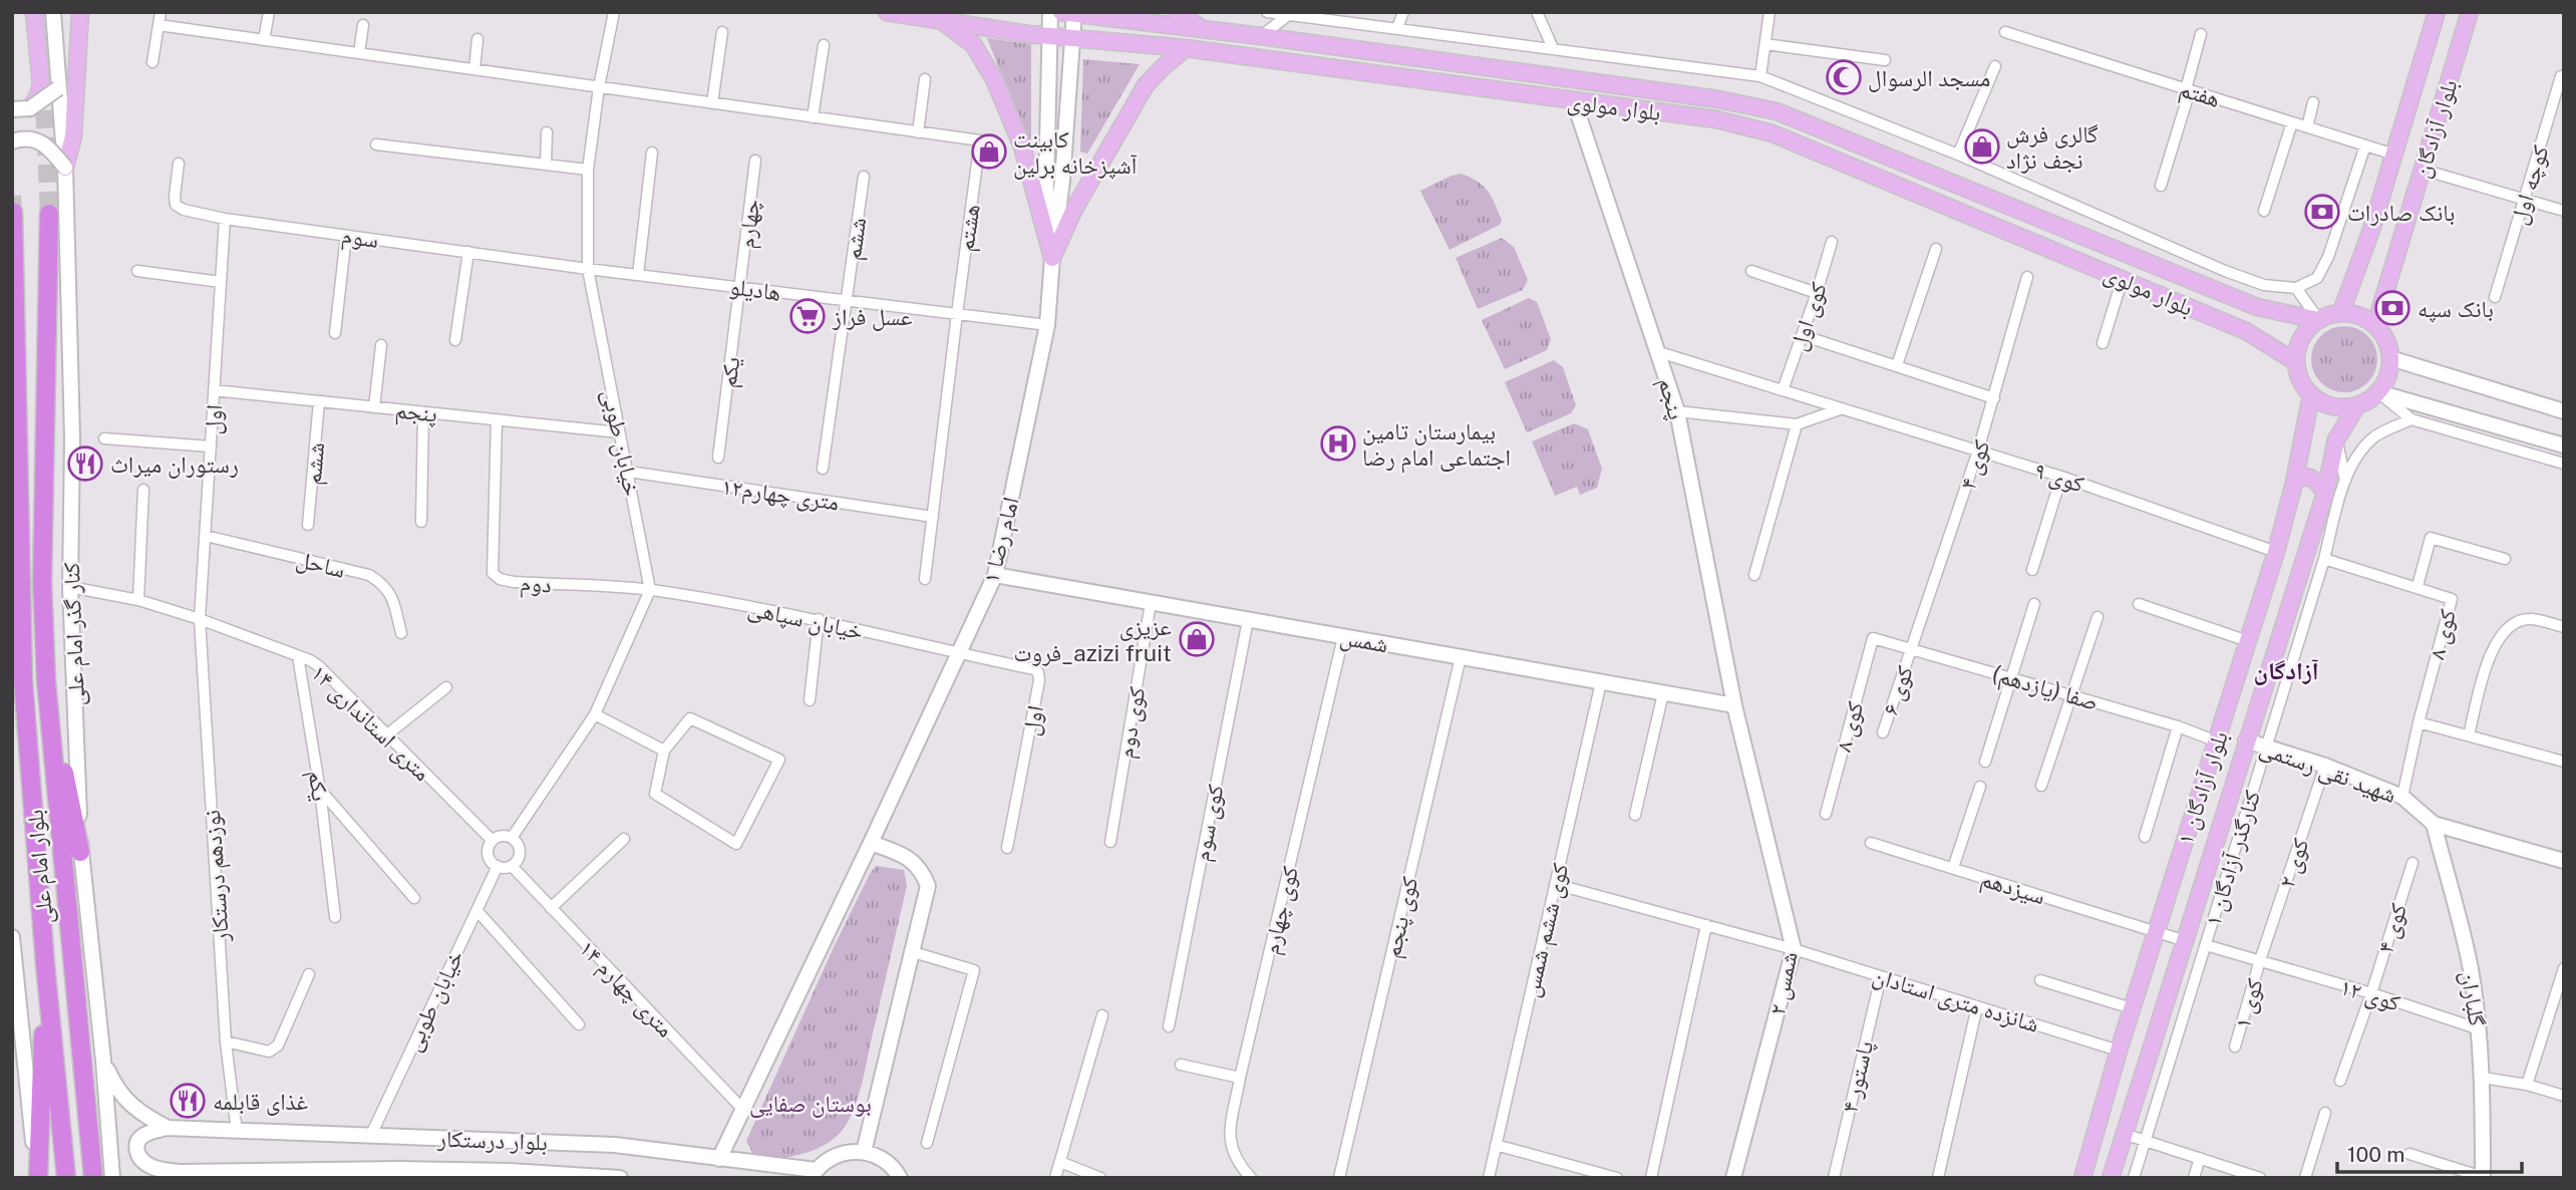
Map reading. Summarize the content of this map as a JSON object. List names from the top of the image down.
{
  "streets": {
    "highway": ["بلوار امام علی"],
    "main road": [
      "بلوار مولوی",
      "بلوار آزادگان",
      "پنجم",
      "امام رضا ۱",
      "کنار گذر امام علی",
      "شمس",
      "شهید نقی رستمی",
      "بلوار آزادگان ۱",
      "شمس ۲",
      "گلباران",
      "بلوار درستکار"
    ],
    "street": [
      "هفتم",
      "کوچه اول",
      "چهارم",
      "هشتم",
      "سوم",
      "ششم",
      "هادیلو",
      "کوی اول",
      "یکم",
      "اول",
      "خیابان طوبی",
      "کوی ۴",
      "کوی ۹",
      "۱۲متری چهارم",
      "ساحل",
      "دوم",
      "خیابان سپاهی",
      "کوی ۸",
      "صفا (یازدهم)",
      "کوی ۶",
      "۱۴ متری استانداری",
      "کوی دوم",
      "کوی سوم",
      "کنارگذر آزادگان ۱",
      "کوی ۲",
      "نوزدهم درستکار",
      "سیزدهم",
      "کوی چهارم",
      "کوی پنجم",
      "کوی ششم شمس",
      "۱۴ متری چهارم",
      "کوی ۱۲",
      "شانزده متری استادان",
      "کوی ۱",
      "پاستور ۴"
    ]
  },
  "crossings": [
    ["هفتم", "بلوار آزادگان"],
    ["بلوار مولوی", "بلوار آزادگان"],
    ["بلوار مولوی", "پنجم"],
    ["بلوار مولوی", "امام رضا ۱"],
    ["بلوار مولوی", "بلوار آزادگان ۱"],
    ["بلوار آزادگان", "بلوار آزادگان ۱"],
    ["چهارم", "هادیلو"],
    ["چهارم", "یکم"],
    ["هشتم", "هادیلو"],
    ["سوم", "هادیلو"],
    ["سوم", "اول"],
    ["سوم", "خیابان طوبی"],
    ["ششم", "هادیلو"],
    ["ششم", "پنجم"],
    ["هادیلو", "یکم"],
    ["هادیلو", "خیابان طوبی"],
    ["هادیلو", "امام رضا ۱"],
    ["کوی اول", "کوی ۹"],
    ["یکم", "۱۴ متری استانداری"],
    ["پنجم", "اول"],
    ["پنجم", "خیابان طوبی"],
    ["پنجم", "کوی ۹"],
    ["پنجم", "دوم"],
    ["پنجم", "شمس"],
    ["پنجم", "شمس ۲"],
    ["اول", "امام رضا ۱"],
    ["اول", "ساحل"],
    ["اول", "خیابان سپاهی"],
    ["اول", "۱۴ متری استانداری"],
    ["اول", "نوزدهم درستکار"],
    ["خیابان طوبی", "۱۲متری چهارم"],
    ["خیابان طوبی", "دوم"],
    ["خیابان طوبی", "خیابان سپاهی"],
    ["خیابان طوبی", "۱۴ متری استانداری"],
    ["خیابان طوبی", "۱۴ متری چهارم"],
    ["خیابان طوبی", "بلوار درستکار"],
    ["کوی ۴", "کوی ۹"],
    ["کوی ۴", "صفا (یازدهم)"],
    ["کوی ۴", "کوی ۶"],
    ["کوی ۴", "کوی ۱۲"],
    ["کوی ۹", "بلوار آزادگان ۱"],
    ["امام رضا ۱", "خیابان سپاهی"],
    ["امام رضا ۱", "شمس"],
    ["امام رضا ۱", "۱۴ متری چهارم"],
    ["امام رضا ۱", "بلوار درستکار"],
    ["دوم", "خیابان سپاهی"],
    ["کنار گذر امام علی", "۱۴ متری استانداری"],
    ["کوی ۸", "صفا (یازدهم)"],
    ["کوی ۸", "شهید نقی رستمی"],
    ["کوی ۸", "کنارگذر آزادگان ۱"],
    ["شمس", "کوی دوم"],
    ["شمس", "کوی سوم"],
    ["شمس", "کوی چهارم"],
    ["شمس", "کوی پنجم"],
    ["شمس", "کوی ششم شمس"],
    ["شمس", "شمس ۲"],
    ["صفا (یازدهم)", "کوی ۶"],
    ["صفا (یازدهم)", "بلوار آزادگان ۱"],
    ["۱۴ متری استانداری", "نوزدهم درستکار"],
    ["۱۴ متری استانداری", "۱۴ متری چهارم"],
    ["شهید نقی رستمی", "بلوار آزادگان ۱"],
    ["شهید نقی رستمی", "کنارگذر آزادگان ۱"],
    ["شهید نقی رستمی", "کوی ۲"],
    ["شهید نقی رستمی", "گلباران"],
    ["بلوار آزادگان ۱", "سیزدهم"],
    ["بلوار آزادگان ۱", "شانزده متری استادان"],
    ["کنارگذر آزادگان ۱", "کوی ۱۲"],
    ["کوی ۲", "کوی ۱۲"],
    ["کوی ۲", "کوی ۱"],
    ["نوزدهم درستکار", "بلوار درستکار"],
    ["کوی ششم شمس", "شانزده متری استادان"],
    ["شمس ۲", "شانزده متری استادان"],
    ["کوی ۱۲", "گلباران"],
    ["کوی ۱۲", "کوی ۱"],
    ["شانزده متری استادان", "پاستور ۴"]
  ],
  "districts": ["آزادگان"],
  "parks": ["بوستان صفایی"],
  "places": {
    "mosque": ["مسجد الرسوال"],
    "shop": ["گالری فرش نجف نژاد", "کابینت آشپزخانه برلین", "عزیزی فروت_azizi fruit"],
    "bank": ["بانک صادرات", "بانک سپه"],
    "supermarket": ["عسل فراز"],
    "hospital": ["بیمارستان تامین اجتماعی امام رضا"],
    "restaurant": ["رستوران میراث", "غذای قابلمه"]
  },
  "scale_bar": "100 m"
}
